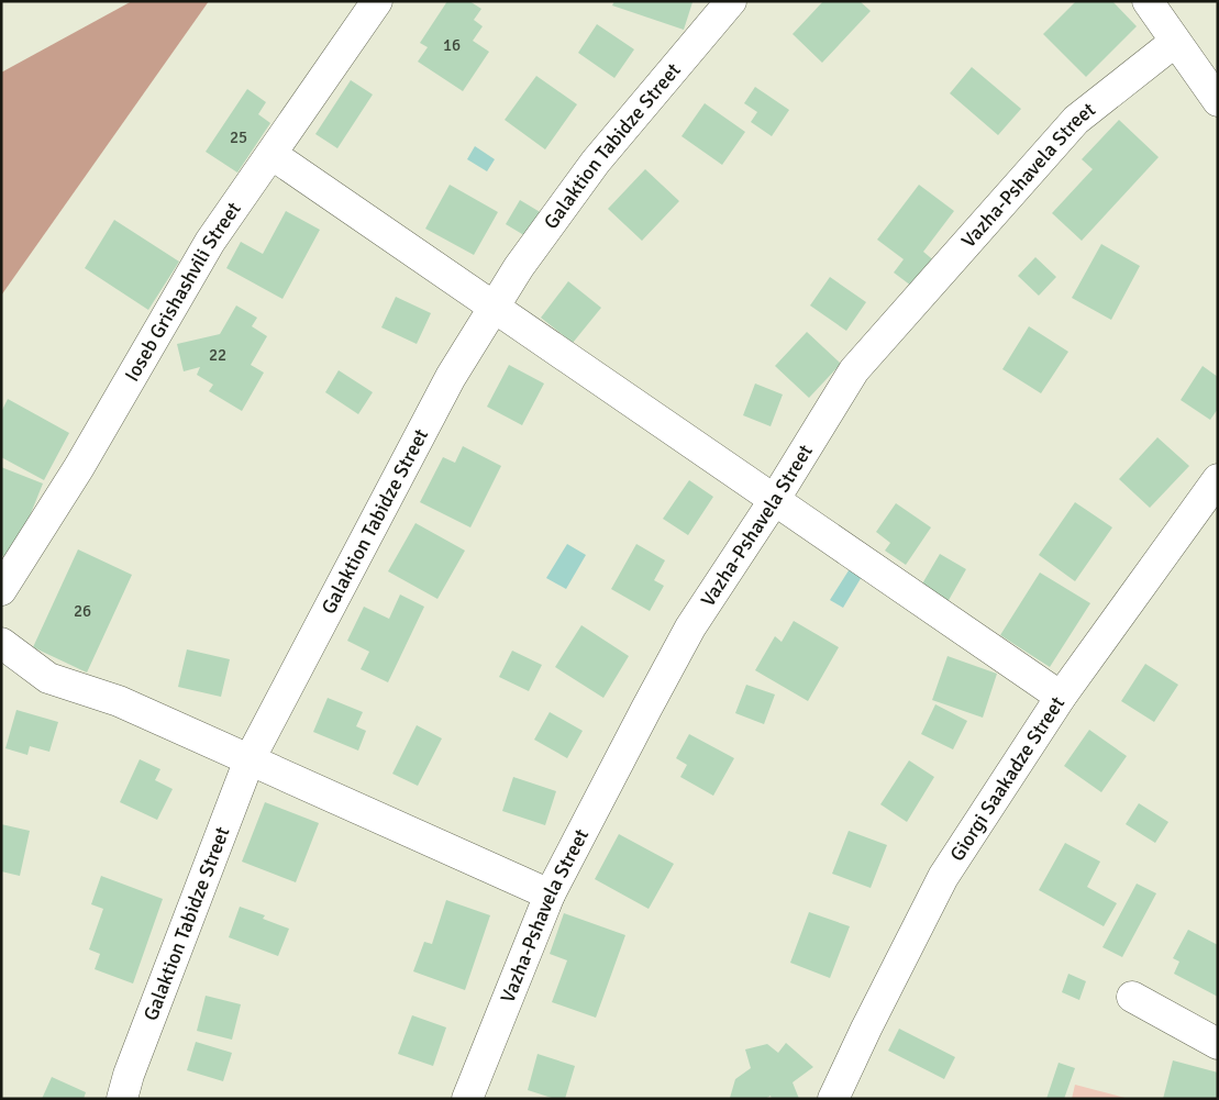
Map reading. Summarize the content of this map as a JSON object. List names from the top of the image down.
{
  "streets": {
    "street": [
      "Galaktion Tabidze Street",
      "Vazha-Pshavela Street",
      "Ioseb Grishashvili Street",
      "Giorgi Saakadze Street"
    ]
  },
  "house_numbers": [
    "16",
    "25",
    "22",
    "26"
  ]
}
